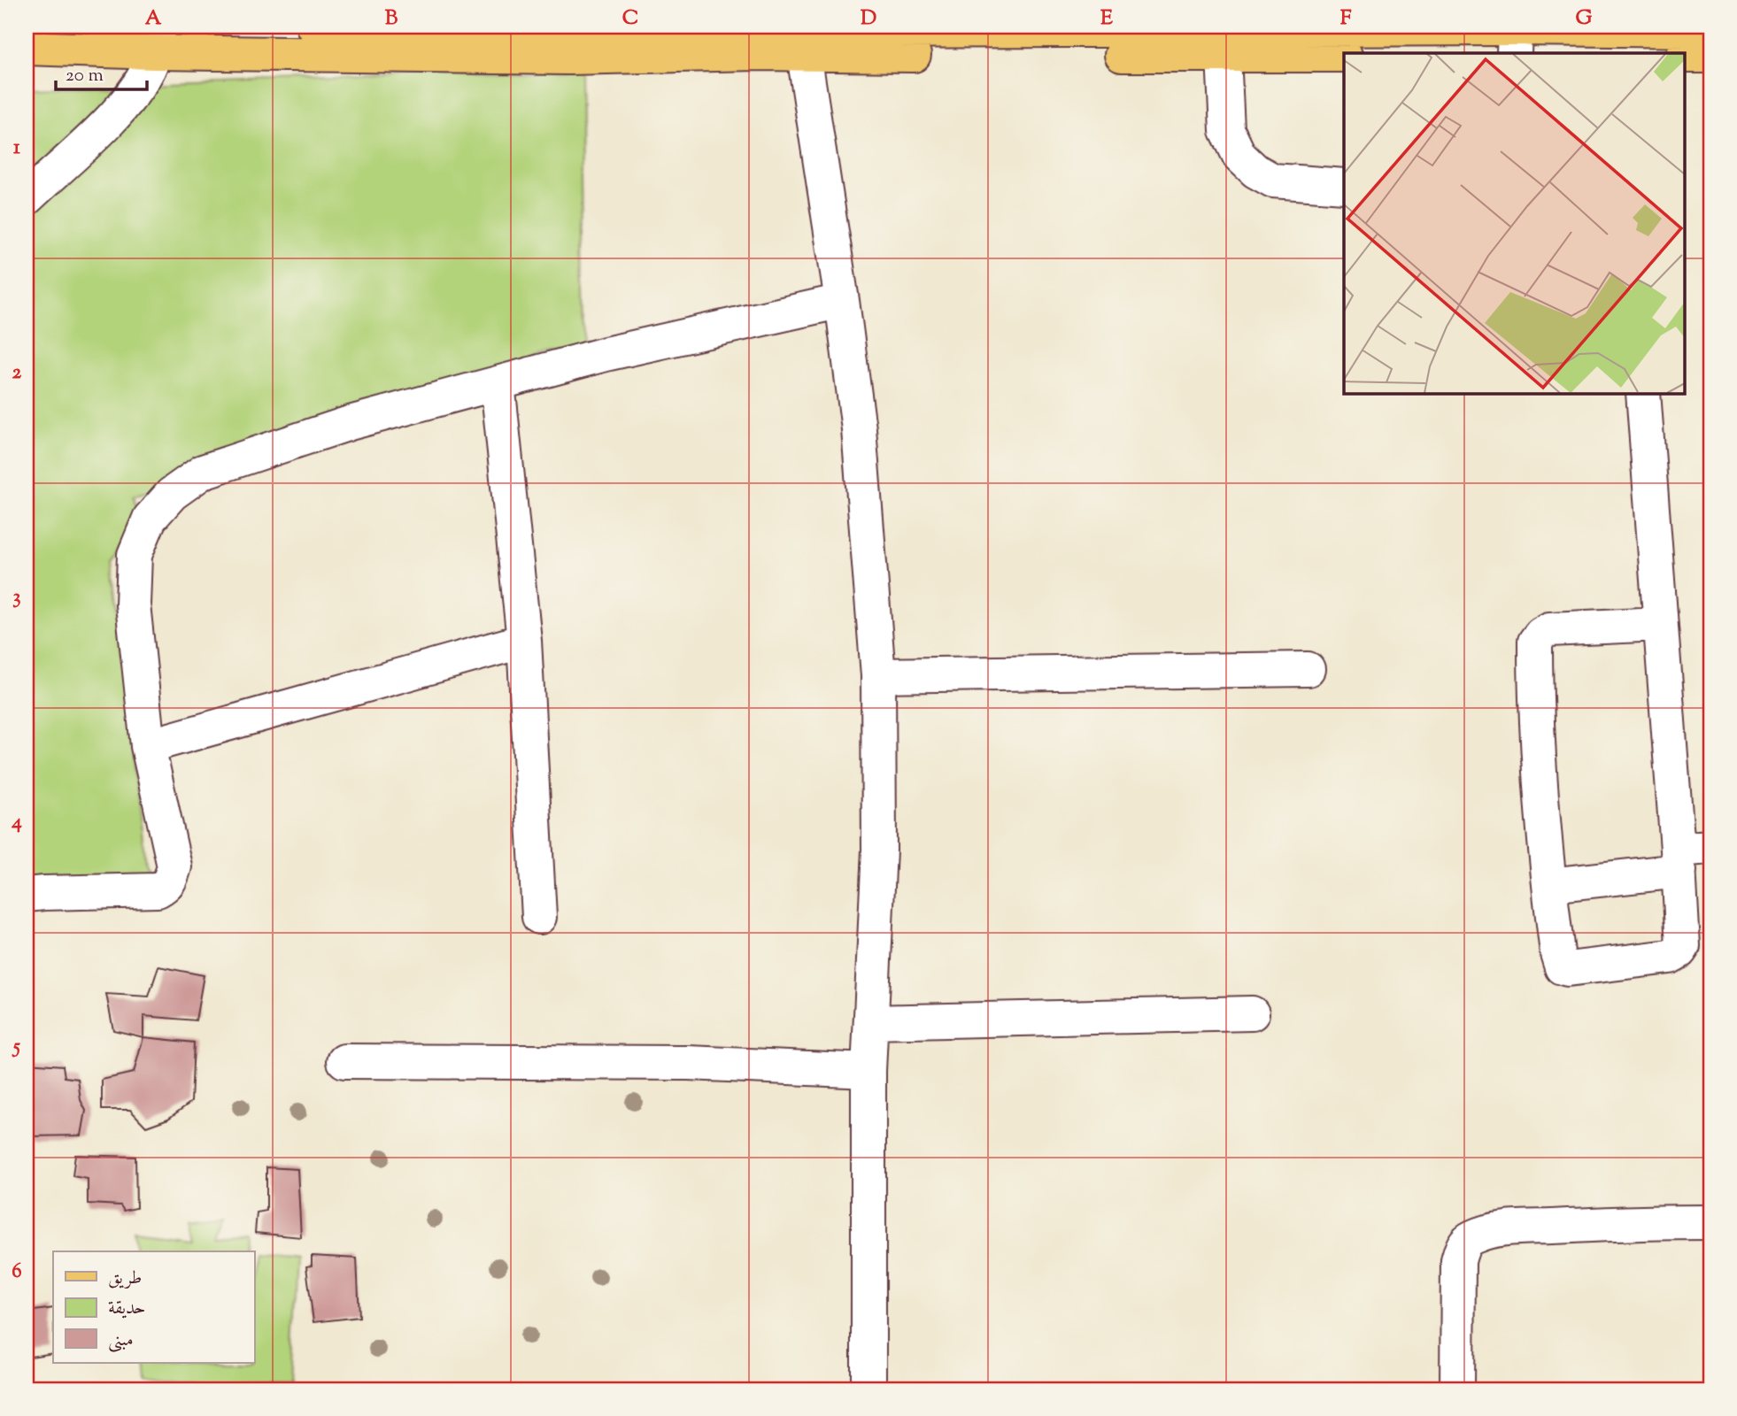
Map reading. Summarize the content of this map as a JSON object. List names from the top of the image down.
{
  "legend": ["طريق", "حديقة", "مبنى"],
  "scale_bar": "20 m",
  "grid": {
    "columns": [
      "A",
      "B",
      "C",
      "D",
      "E",
      "F",
      "G"
    ],
    "rows": [
      "1",
      "2",
      "3",
      "4",
      "5",
      "6"
    ]
  }
}
